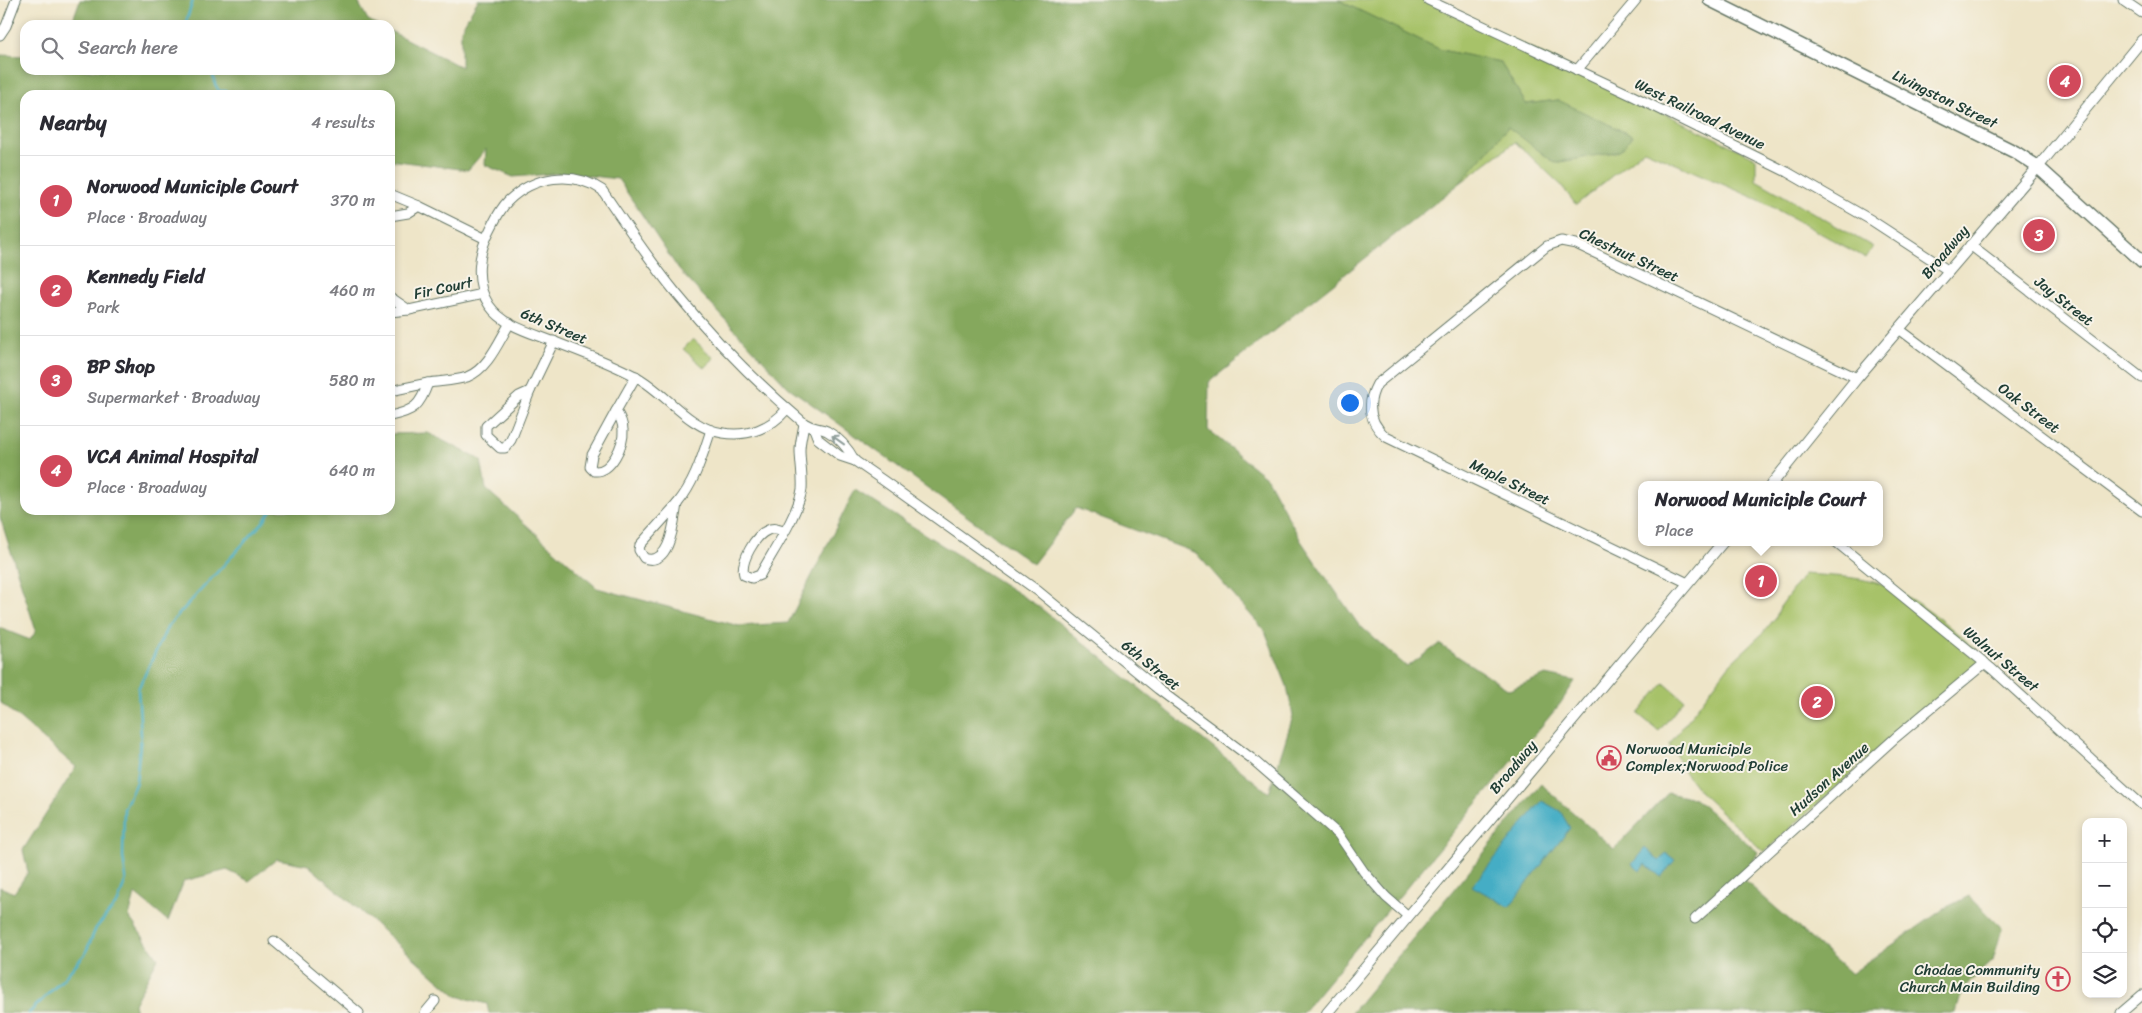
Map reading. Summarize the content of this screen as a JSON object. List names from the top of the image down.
{
  "streets": {
    "main road": ["Livingston Street"],
    "street": [
      "West Railroad Avenue",
      "Broadway",
      "Chestnut Street",
      "Fir Court",
      "Jay Street",
      "6th Street",
      "Oak Street",
      "Maple Street",
      "Walnut Street",
      "Hudson Avenue"
    ]
  },
  "crossings": [
    ["Livingston Street", "Broadway"],
    ["West Railroad Avenue", "Broadway"],
    ["Broadway", "Chestnut Street"],
    ["Broadway", "Jay Street"],
    ["Broadway", "6th Street"],
    ["Broadway", "Oak Street"],
    ["Broadway", "Maple Street"],
    ["Chestnut Street", "Maple Street"],
    ["Fir Court", "6th Street"],
    ["Walnut Street", "Hudson Avenue"]
  ],
  "places": {
    "public building": ["Norwood Municiple Complex;Norwood Police"],
    "church": ["Chodae Community Church Main Building"]
  },
  "page": {
    "search": "Search here",
    "pins": [
      "4",
      "3",
      "1",
      "2"
    ],
    "heading": ["Nearby", "4 results"],
    "list": [
      {
        "mark": "1",
        "name": "Norwood Municiple Court",
        "note": "Place · Broadway",
        "value": "370 m"
      },
      {
        "mark": "2",
        "name": "Kennedy Field",
        "note": "Park",
        "value": "460 m"
      },
      {
        "mark": "3",
        "name": "BP Shop",
        "note": "Supermarket · Broadway",
        "value": "580 m"
      },
      {
        "mark": "4",
        "name": "VCA Animal Hospital",
        "note": "Place · Broadway",
        "value": "640 m"
      }
    ],
    "popup": ["Norwood Municiple Court", "Place"],
    "map_buttons": ["+", "−"]
  }
}
